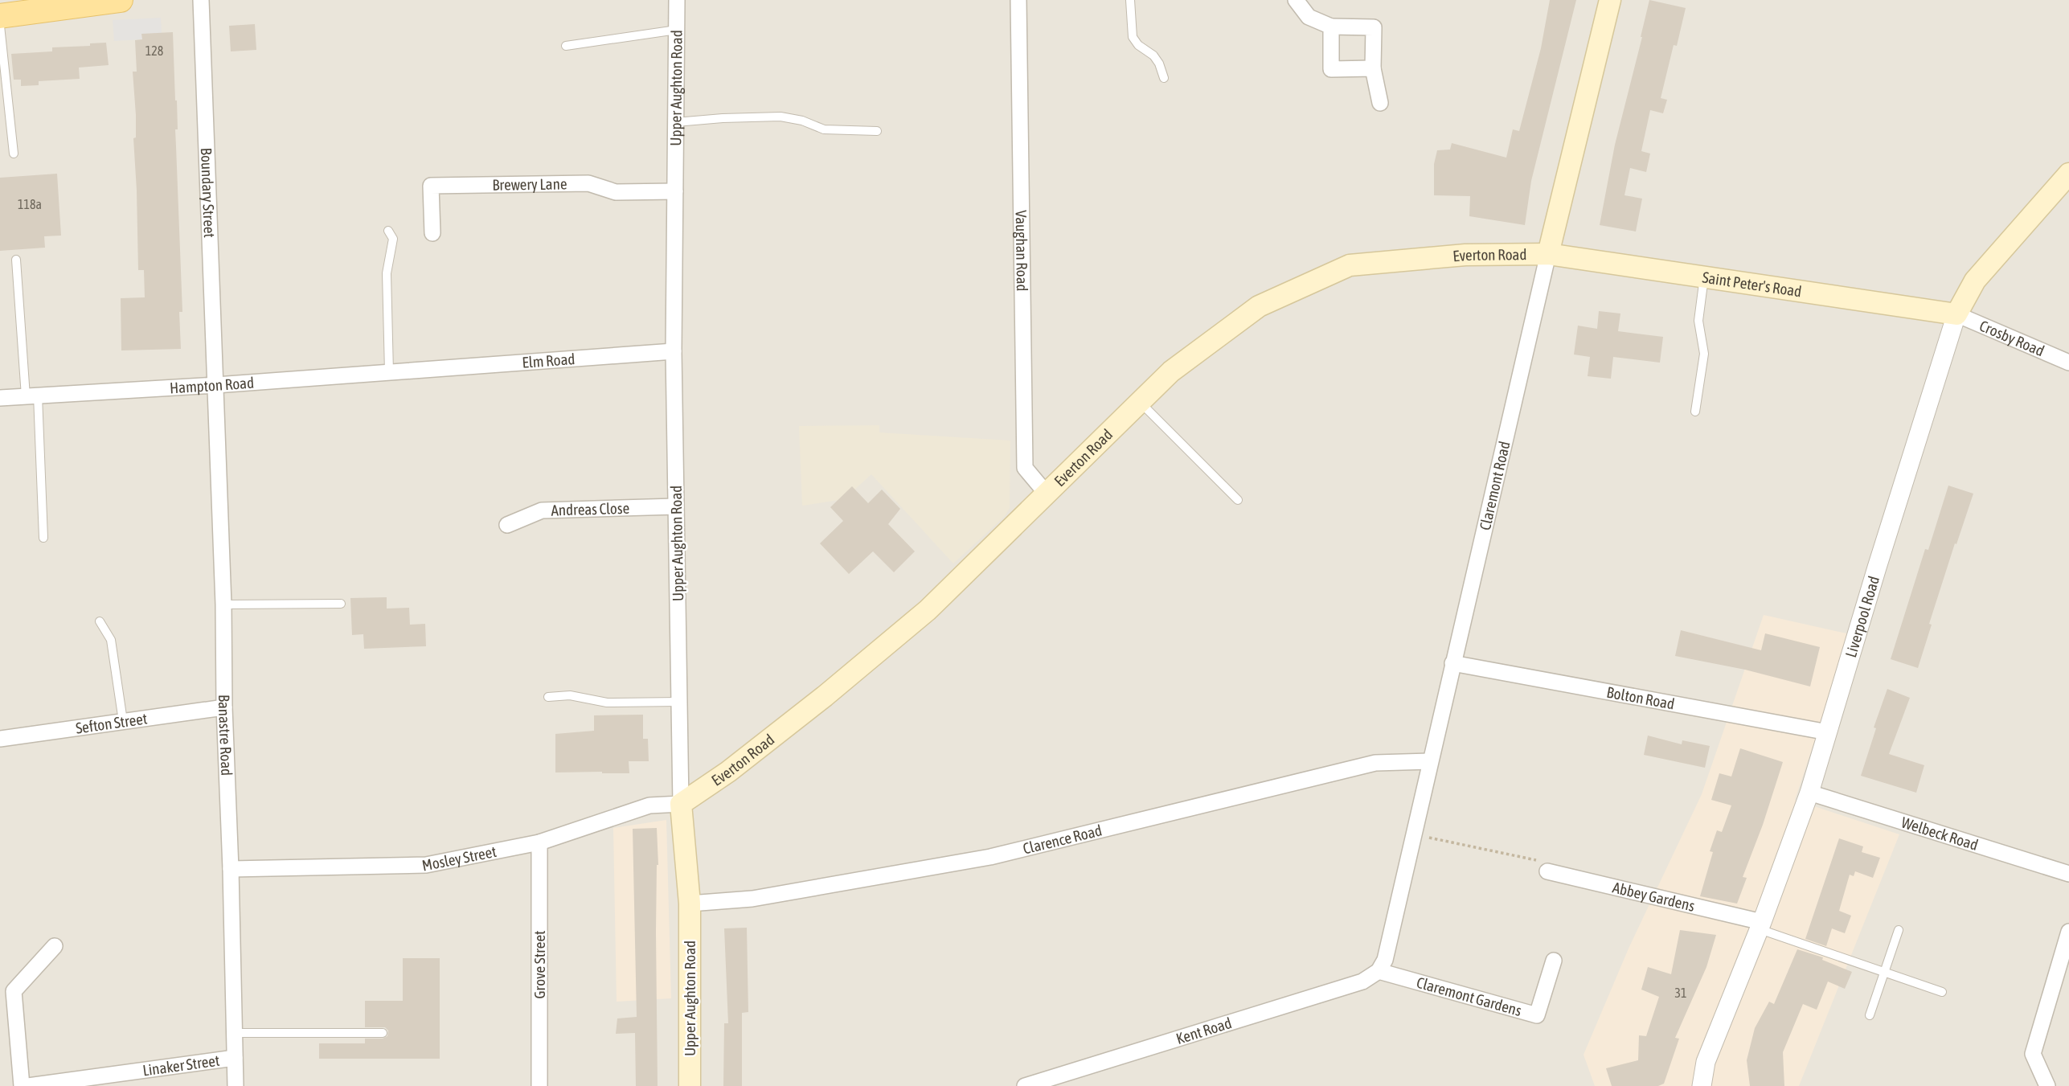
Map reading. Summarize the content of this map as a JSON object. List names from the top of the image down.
{
  "streets": {
    "main road": [
      "Upper Aughton Road",
      "Everton Road",
      "Saint Peter's Road",
      "Claremont Road",
      "Liverpool Road"
    ],
    "street": [
      "Brewery Lane",
      "Boundary Street",
      "Vaughan Road",
      "Crosby Road",
      "Elm Road",
      "Hampton Road",
      "Andreas Close",
      "Bolton Road",
      "Sefton Street",
      "Banastre Road",
      "Welbeck Road",
      "Clarence Road",
      "Mosley Street",
      "Abbey Gardens",
      "Grove Street",
      "Claremont Gardens",
      "Kent Road",
      "Linaker Street"
    ]
  },
  "crossings": [
    ["Upper Aughton Road", "Brewery Lane"],
    ["Upper Aughton Road", "Everton Road"],
    ["Upper Aughton Road", "Elm Road"],
    ["Upper Aughton Road", "Andreas Close"],
    ["Upper Aughton Road", "Clarence Road"],
    ["Upper Aughton Road", "Mosley Street"],
    ["Boundary Street", "Hampton Road"],
    ["Boundary Street", "Banastre Road"],
    ["Vaughan Road", "Everton Road"],
    ["Everton Road", "Saint Peter's Road"],
    ["Everton Road", "Claremont Road"],
    ["Everton Road", "Mosley Street"],
    ["Saint Peter's Road", "Crosby Road"],
    ["Saint Peter's Road", "Claremont Road"],
    ["Saint Peter's Road", "Liverpool Road"],
    ["Crosby Road", "Liverpool Road"],
    ["Elm Road", "Hampton Road"],
    ["Hampton Road", "Banastre Road"],
    ["Claremont Road", "Bolton Road"],
    ["Claremont Road", "Clarence Road"],
    ["Claremont Road", "Claremont Gardens"],
    ["Claremont Road", "Kent Road"],
    ["Liverpool Road", "Bolton Road"],
    ["Liverpool Road", "Welbeck Road"],
    ["Liverpool Road", "Abbey Gardens"],
    ["Sefton Street", "Banastre Road"],
    ["Banastre Road", "Mosley Street"],
    ["Banastre Road", "Linaker Street"],
    ["Mosley Street", "Grove Street"],
    ["Claremont Gardens", "Kent Road"]
  ],
  "house_numbers": ["128", "118a", "31"]
}
